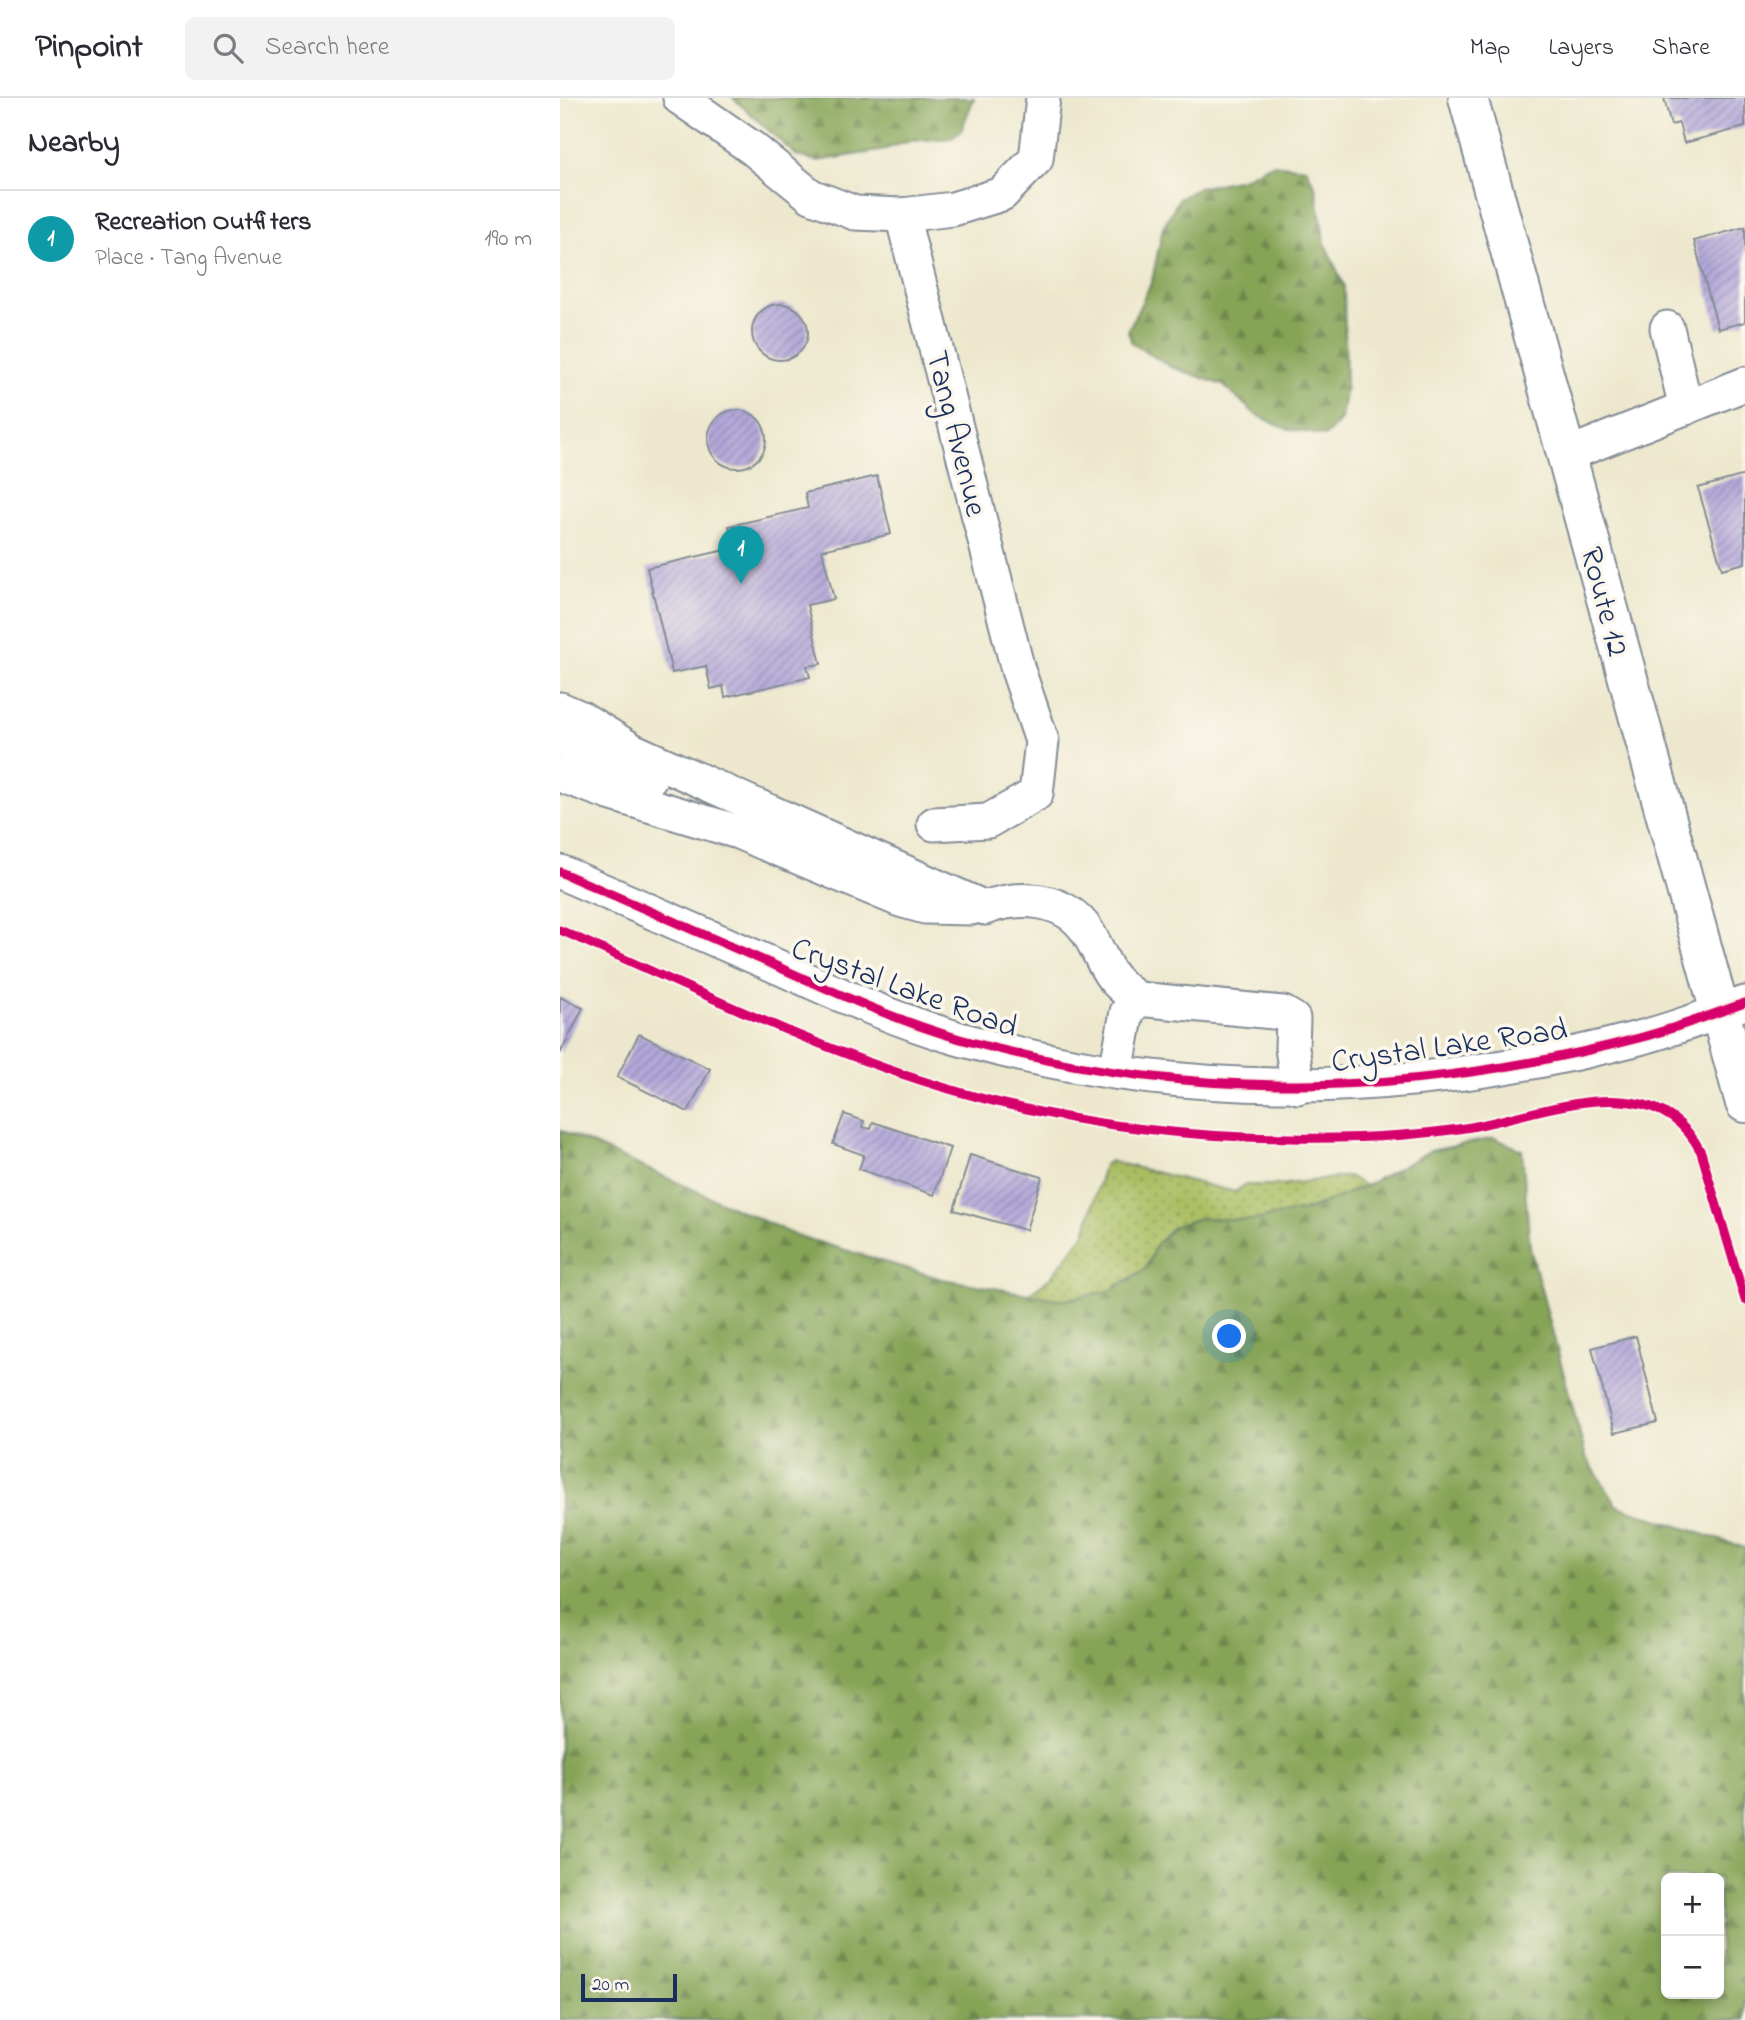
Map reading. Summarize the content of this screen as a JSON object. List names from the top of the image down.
{
  "streets": {
    "highway": ["Route 12"],
    "street": ["Tang Avenue", "Crystal Lake Road"]
  },
  "crossings": [
    ["Route 12", "Crystal Lake Road"]
  ],
  "scale_bar": "20 m",
  "page": {
    "header": "Pinpoint",
    "search": "Search here",
    "nav": ["Map", "Layers", "Share"],
    "heading": "Nearby",
    "list": [
      {
        "mark": "1",
        "name": "Recreation Outfiters",
        "note": "Place · Tang Avenue",
        "value": "190 m"
      }
    ],
    "pins": "1",
    "map_buttons": ["+", "−"],
    "scale": "20 m"
  }
}
